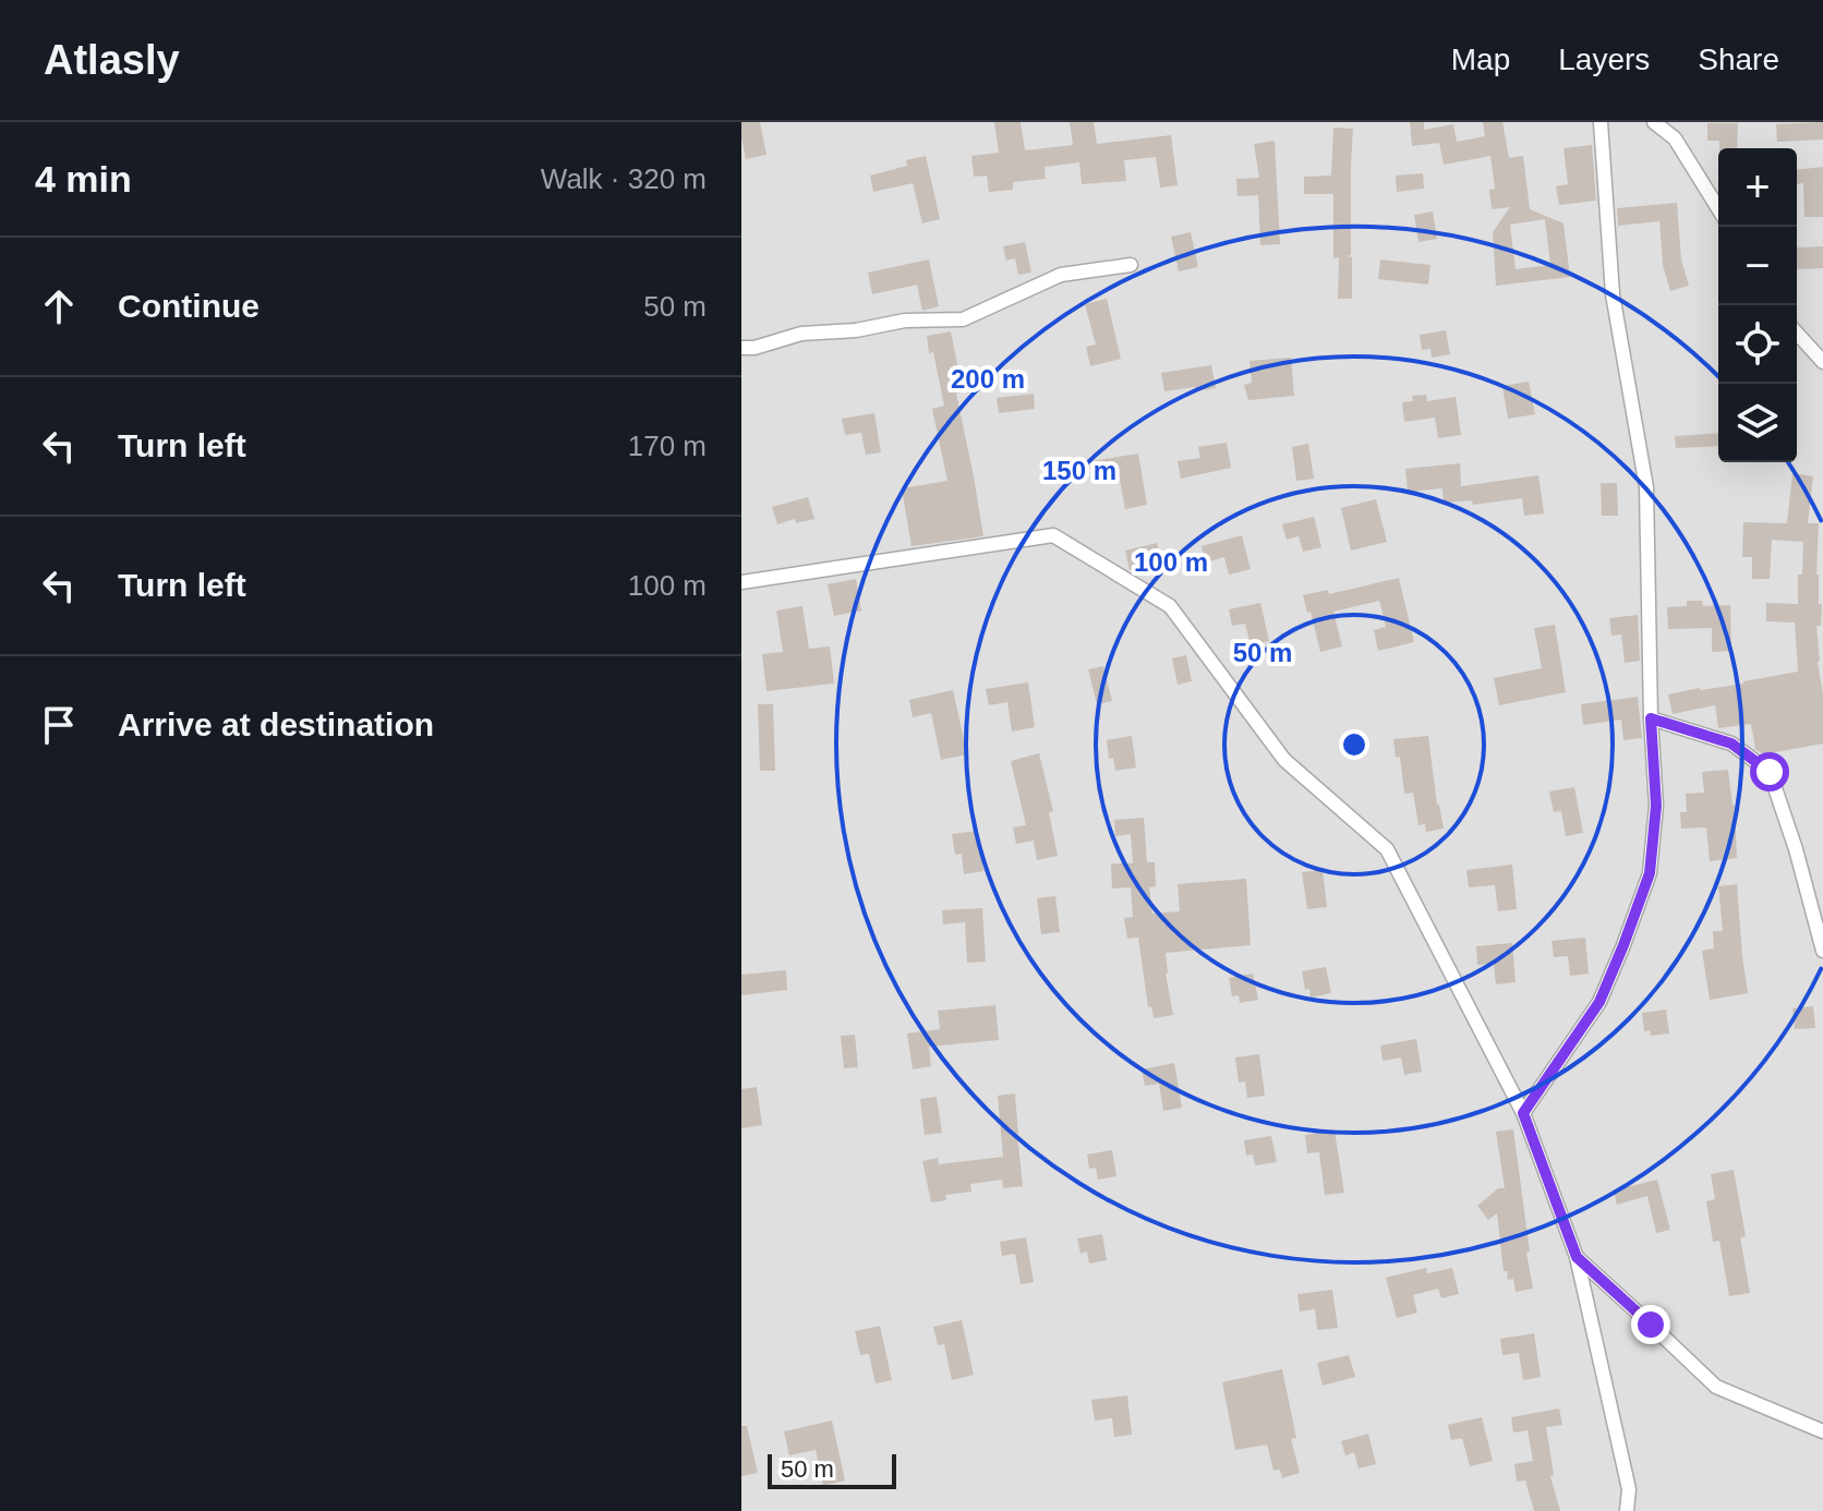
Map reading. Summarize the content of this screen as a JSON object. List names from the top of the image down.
{
  "scale_bar": "50 m",
  "page": {
    "header": "Atlasly",
    "nav": ["Map", "Layers", "Share"],
    "heading": ["4 min", "Walk · 320 m"],
    "map_buttons": ["+", "−"],
    "list": [
      ["Continue", "50 m"],
      ["Turn left", "170 m"],
      ["Turn left", "100 m"],
      "Arrive at destination"
    ],
    "scale": "50 m"
  },
  "rings": [
    "200 m",
    "150 m",
    "100 m",
    "50 m"
  ]
}
